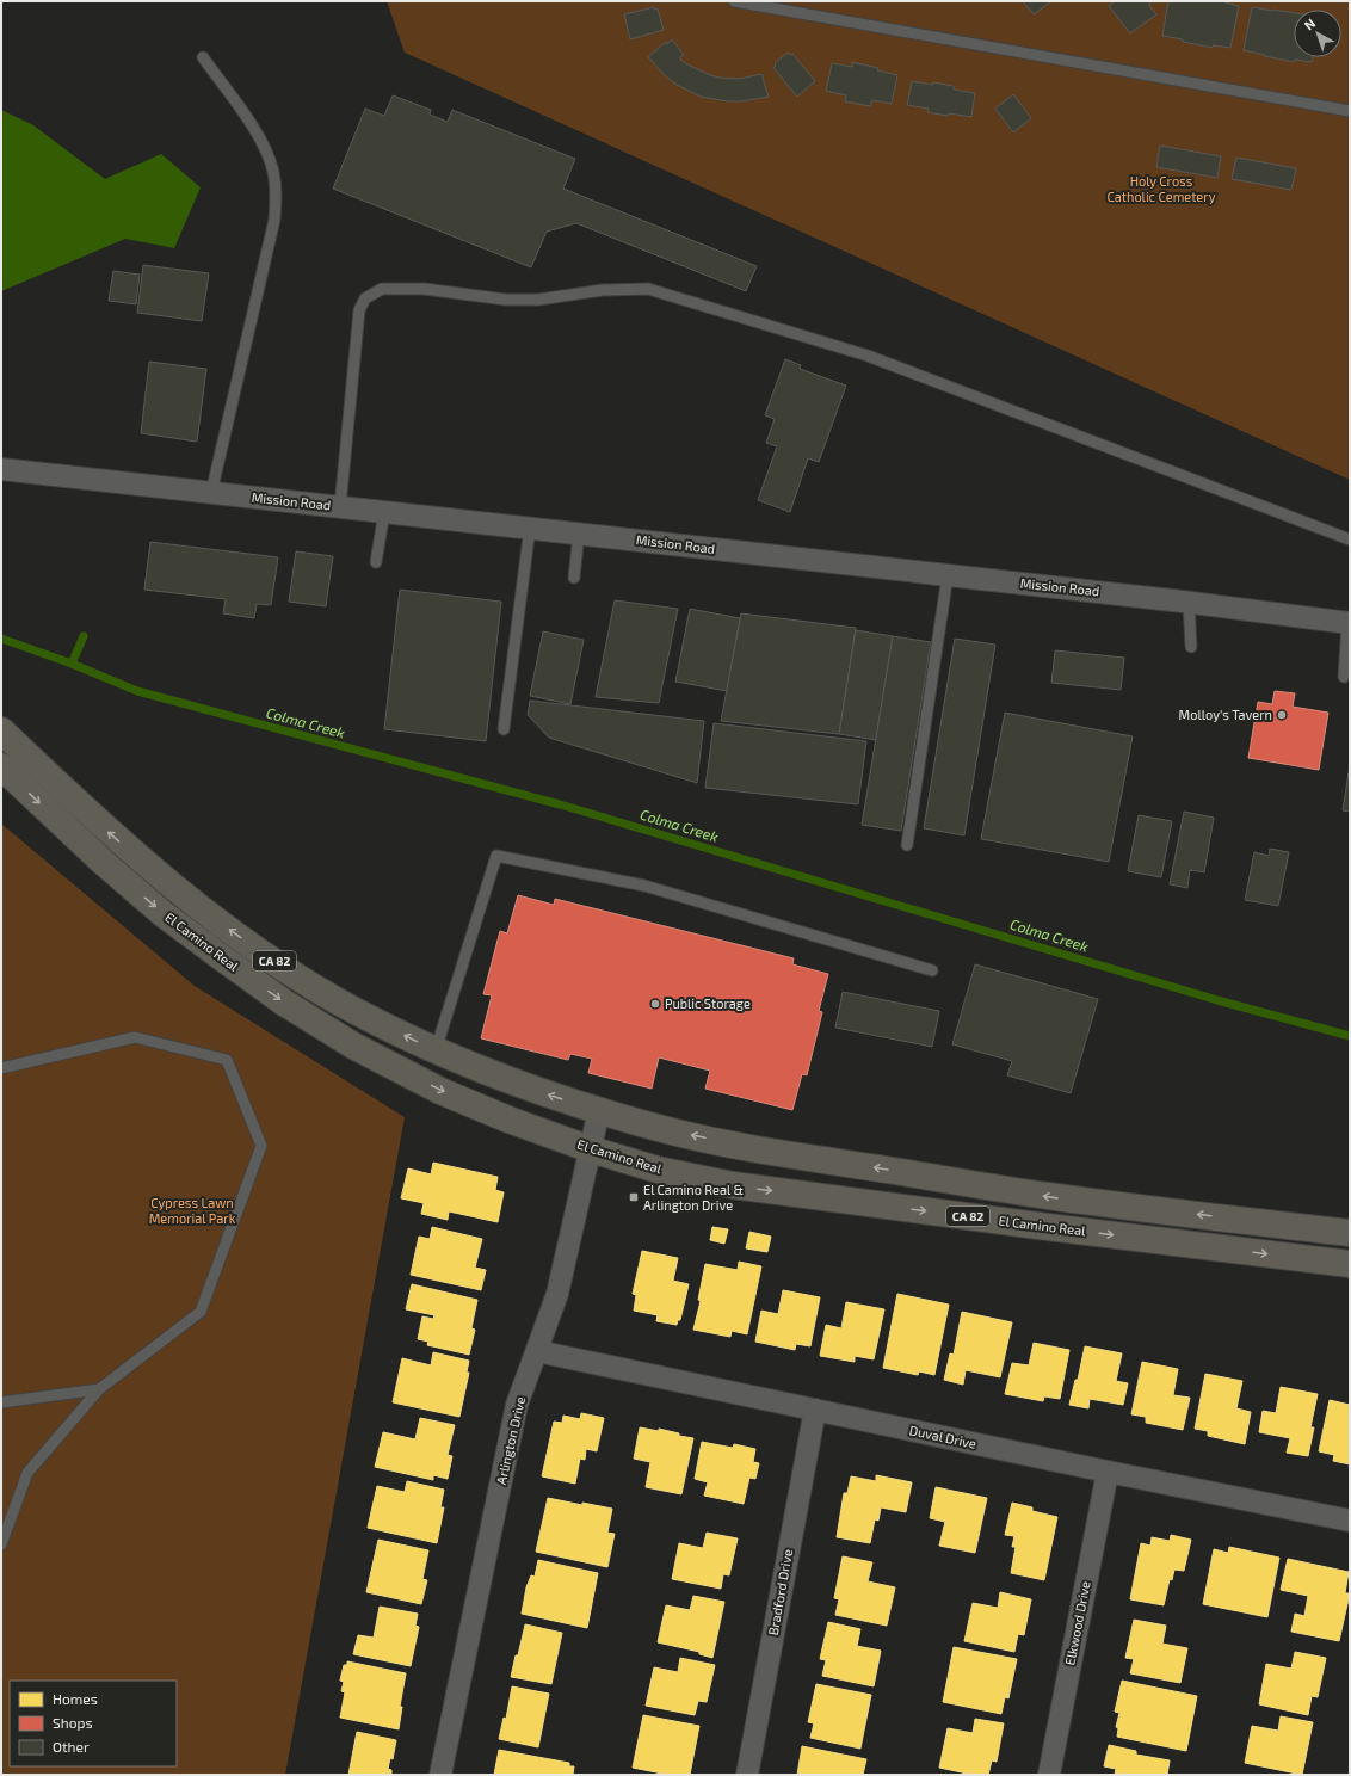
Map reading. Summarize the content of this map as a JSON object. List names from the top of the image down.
{
  "streets": {
    "main road": ["El Camino Real", "CA 82"],
    "street": [
      "Mission Road",
      "Duval Drive",
      "Arlington Drive",
      "Bradford Drive",
      "Elkwood Drive"
    ]
  },
  "crossings": [
    ["El Camino Real", "Arlington Drive"],
    ["Duval Drive", "Arlington Drive"],
    ["Duval Drive", "Bradford Drive"],
    ["Duval Drive", "Elkwood Drive"]
  ],
  "water": ["Colma Creek"],
  "parks": ["Holy Cross Catholic Cemetery", "Cypress Lawn Memorial Park"],
  "places": {
    "other": ["Molloy's Tavern", "Public Storage"],
    "transit": ["El Camino Real & Arlington Drive"]
  },
  "legend": ["Homes", "Shops", "Other"],
  "north": "top left"
}
